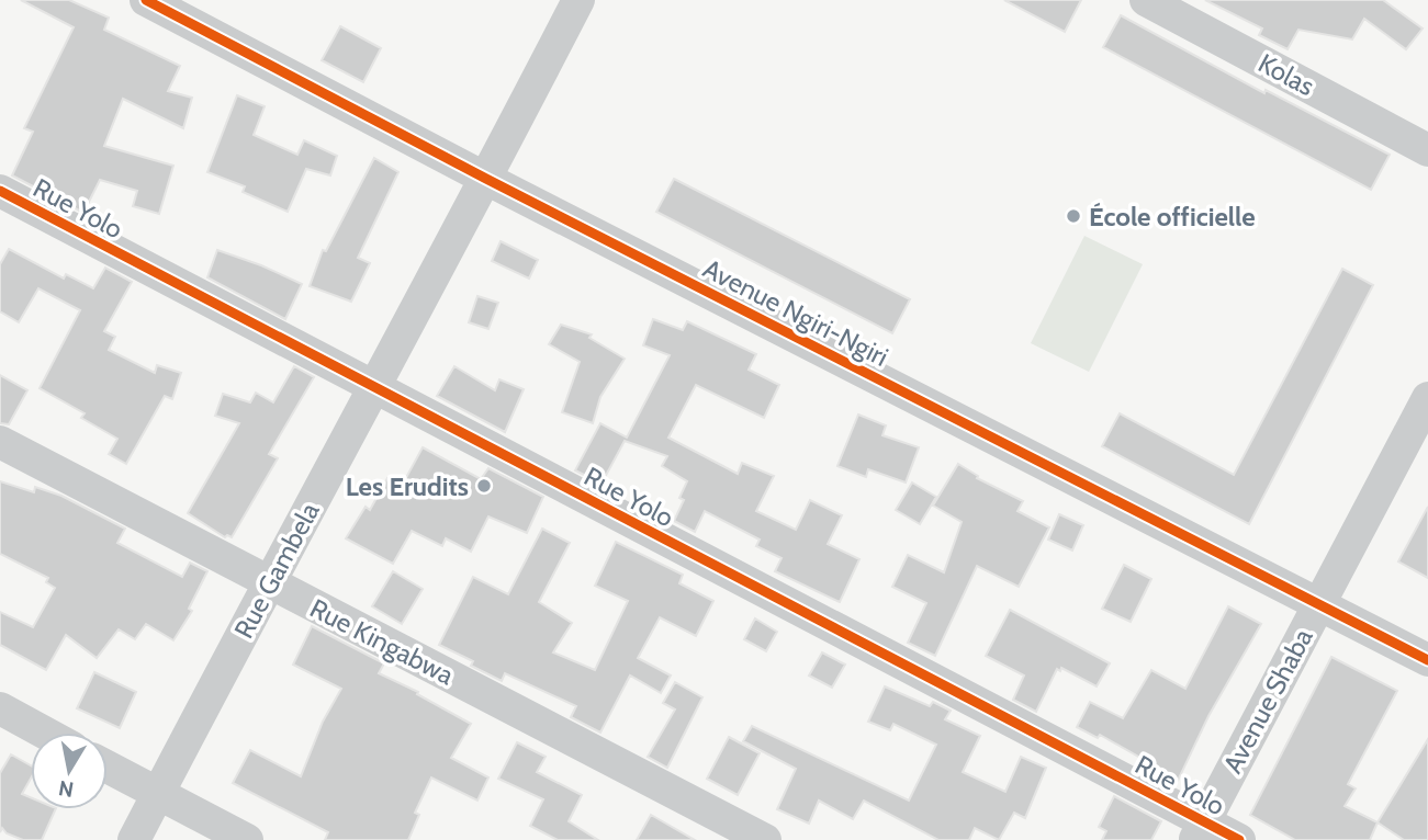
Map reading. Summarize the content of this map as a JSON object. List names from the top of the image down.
{
  "streets": {
    "street": [
      "Kolas",
      "Rue Yolo",
      "Avenue Ngiri-Ngiri",
      "Rue Gambela",
      "Rue Kingabwa",
      "Avenue Shaba"
    ]
  },
  "crossings": [
    ["Rue Yolo", "Rue Gambela"],
    ["Rue Yolo", "Avenue Shaba"],
    ["Avenue Ngiri-Ngiri", "Rue Gambela"],
    ["Avenue Ngiri-Ngiri", "Avenue Shaba"],
    ["Rue Gambela", "Rue Kingabwa"]
  ],
  "places": ["École officielle", "Les Erudits"],
  "north": "bottom"
}
